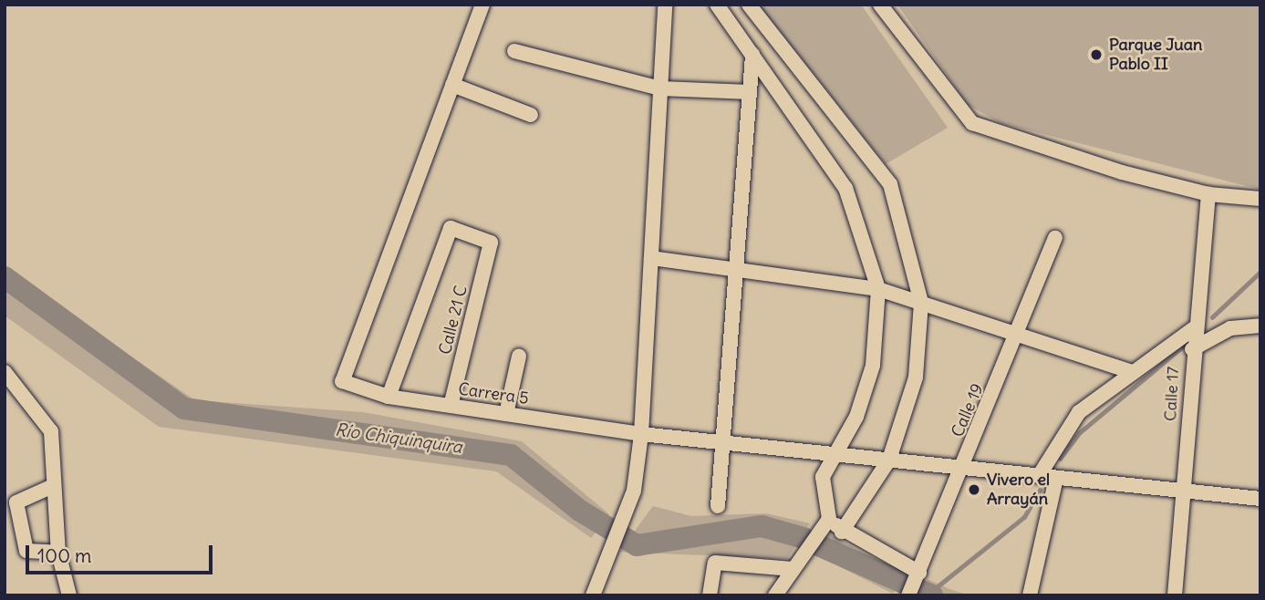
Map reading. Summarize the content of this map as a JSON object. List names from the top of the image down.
{
  "streets": {
    "street": [
      "Calle 21 C",
      "Carrera 5",
      "Calle 17",
      "Calle 19"
    ]
  },
  "crossings": [
    ["Calle 21 C", "Carrera 5"],
    ["Carrera 5", "Calle 17"],
    ["Carrera 5", "Calle 19"]
  ],
  "water": ["Río Chiquinquira"],
  "places": ["Parque Juan Pablo II", "Vivero el Arrayán"],
  "scale_bar": "100 m"
}
